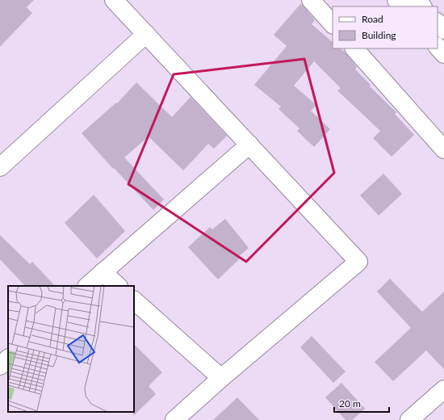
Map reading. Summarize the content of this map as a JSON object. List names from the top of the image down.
{
  "legend": ["Road", "Building"],
  "scale_bar": "20 m"
}
